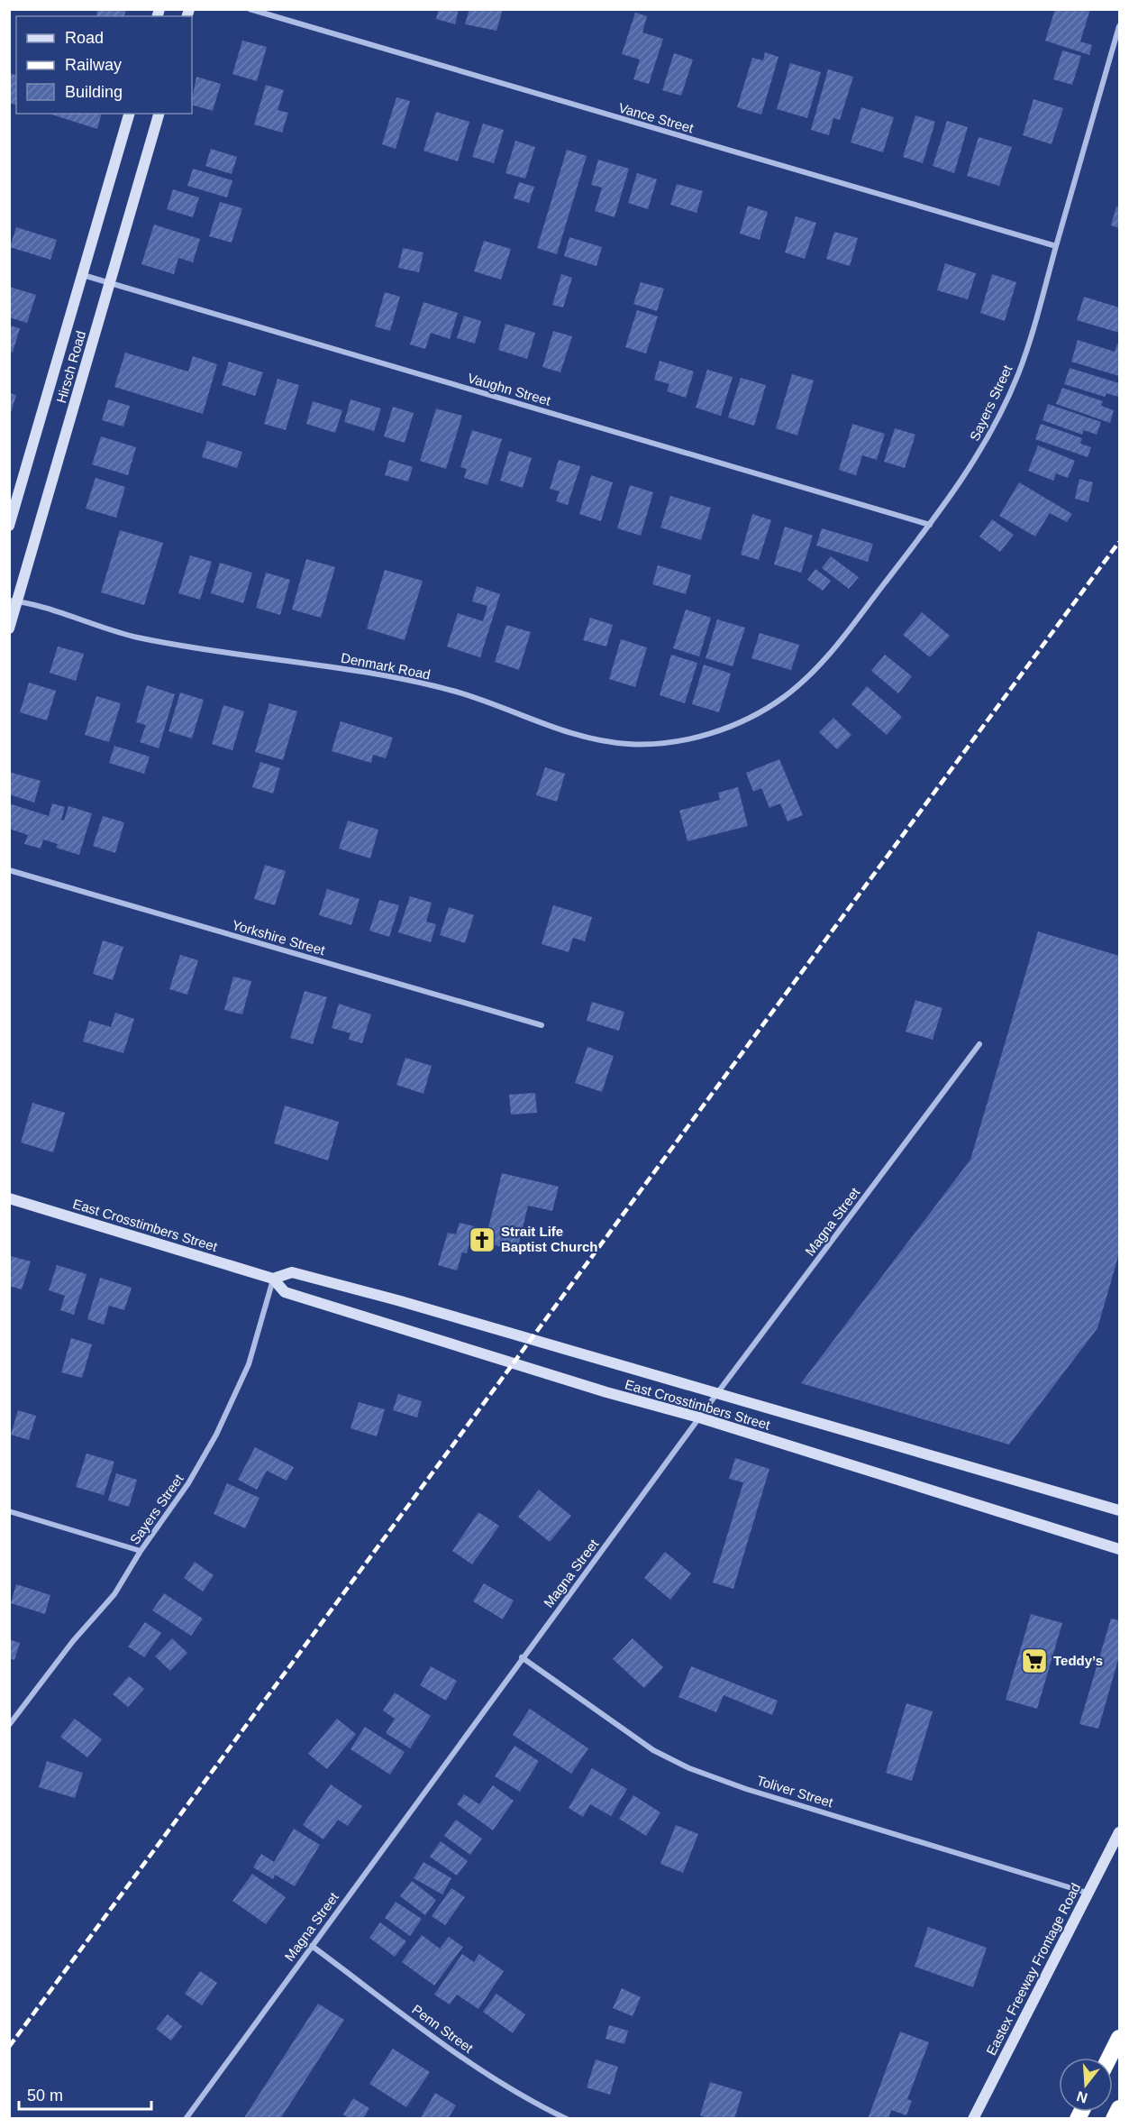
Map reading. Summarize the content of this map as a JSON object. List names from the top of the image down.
{
  "streets": {
    "main road": ["Hirsch Road", "East Crosstimbers Street", "Eastex Freeway Frontage Road"],
    "street": [
      "Vance Street",
      "Vaughn Street",
      "Sayers Street",
      "Denmark Road",
      "Yorkshire Street",
      "Magna Street",
      "Toliver Street",
      "Penn Street"
    ]
  },
  "crossings": [
    ["Vance Street", "Sayers Street"],
    ["Hirsch Road", "Vaughn Street"],
    ["Hirsch Road", "Denmark Road"],
    ["Vaughn Street", "Sayers Street"],
    ["Sayers Street", "Denmark Road"],
    ["Sayers Street", "East Crosstimbers Street"],
    ["Magna Street", "East Crosstimbers Street"],
    ["Magna Street", "Toliver Street"],
    ["Magna Street", "Penn Street"],
    ["Toliver Street", "Eastex Freeway Frontage Road"]
  ],
  "places": {
    "church": ["Strait Life Baptist Church"],
    "supermarket": ["Teddy’s"]
  },
  "legend": ["Road", "Railway", "Building"],
  "scale_bar": "50 m",
  "north": "bottom"
}
